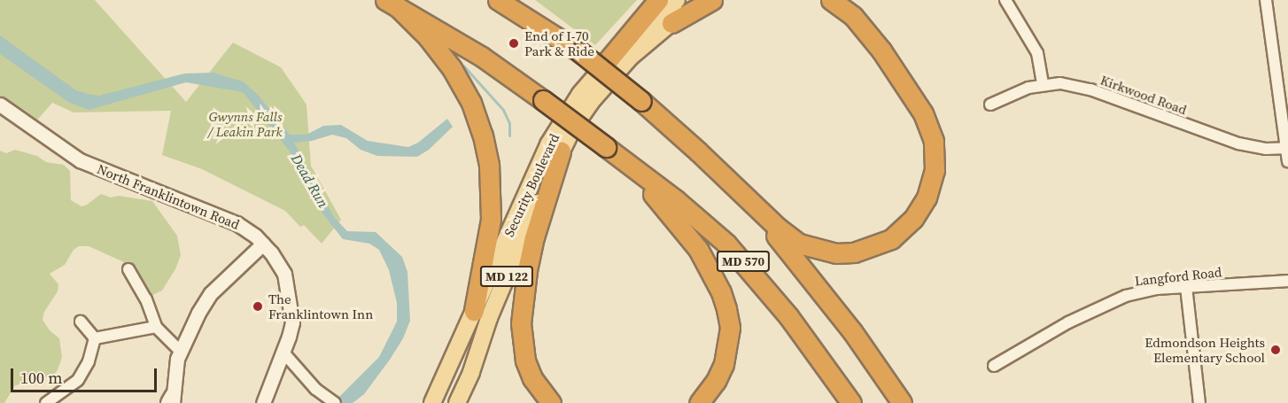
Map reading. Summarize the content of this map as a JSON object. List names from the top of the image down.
{
  "streets": {
    "highway": ["MD 570"],
    "main road": ["Security Boulevard", "MD 122"],
    "street": ["Kirkwood Road", "North Franklintown Road", "Langford Road"]
  },
  "water": ["Dead Run"],
  "parks": ["Gwynns Falls / Leakin Park"],
  "places": ["End of I-70 Park & Ride", "The Franklintown Inn", "Edmondson Heights Elementary School"],
  "scale_bar": "100 m"
}
